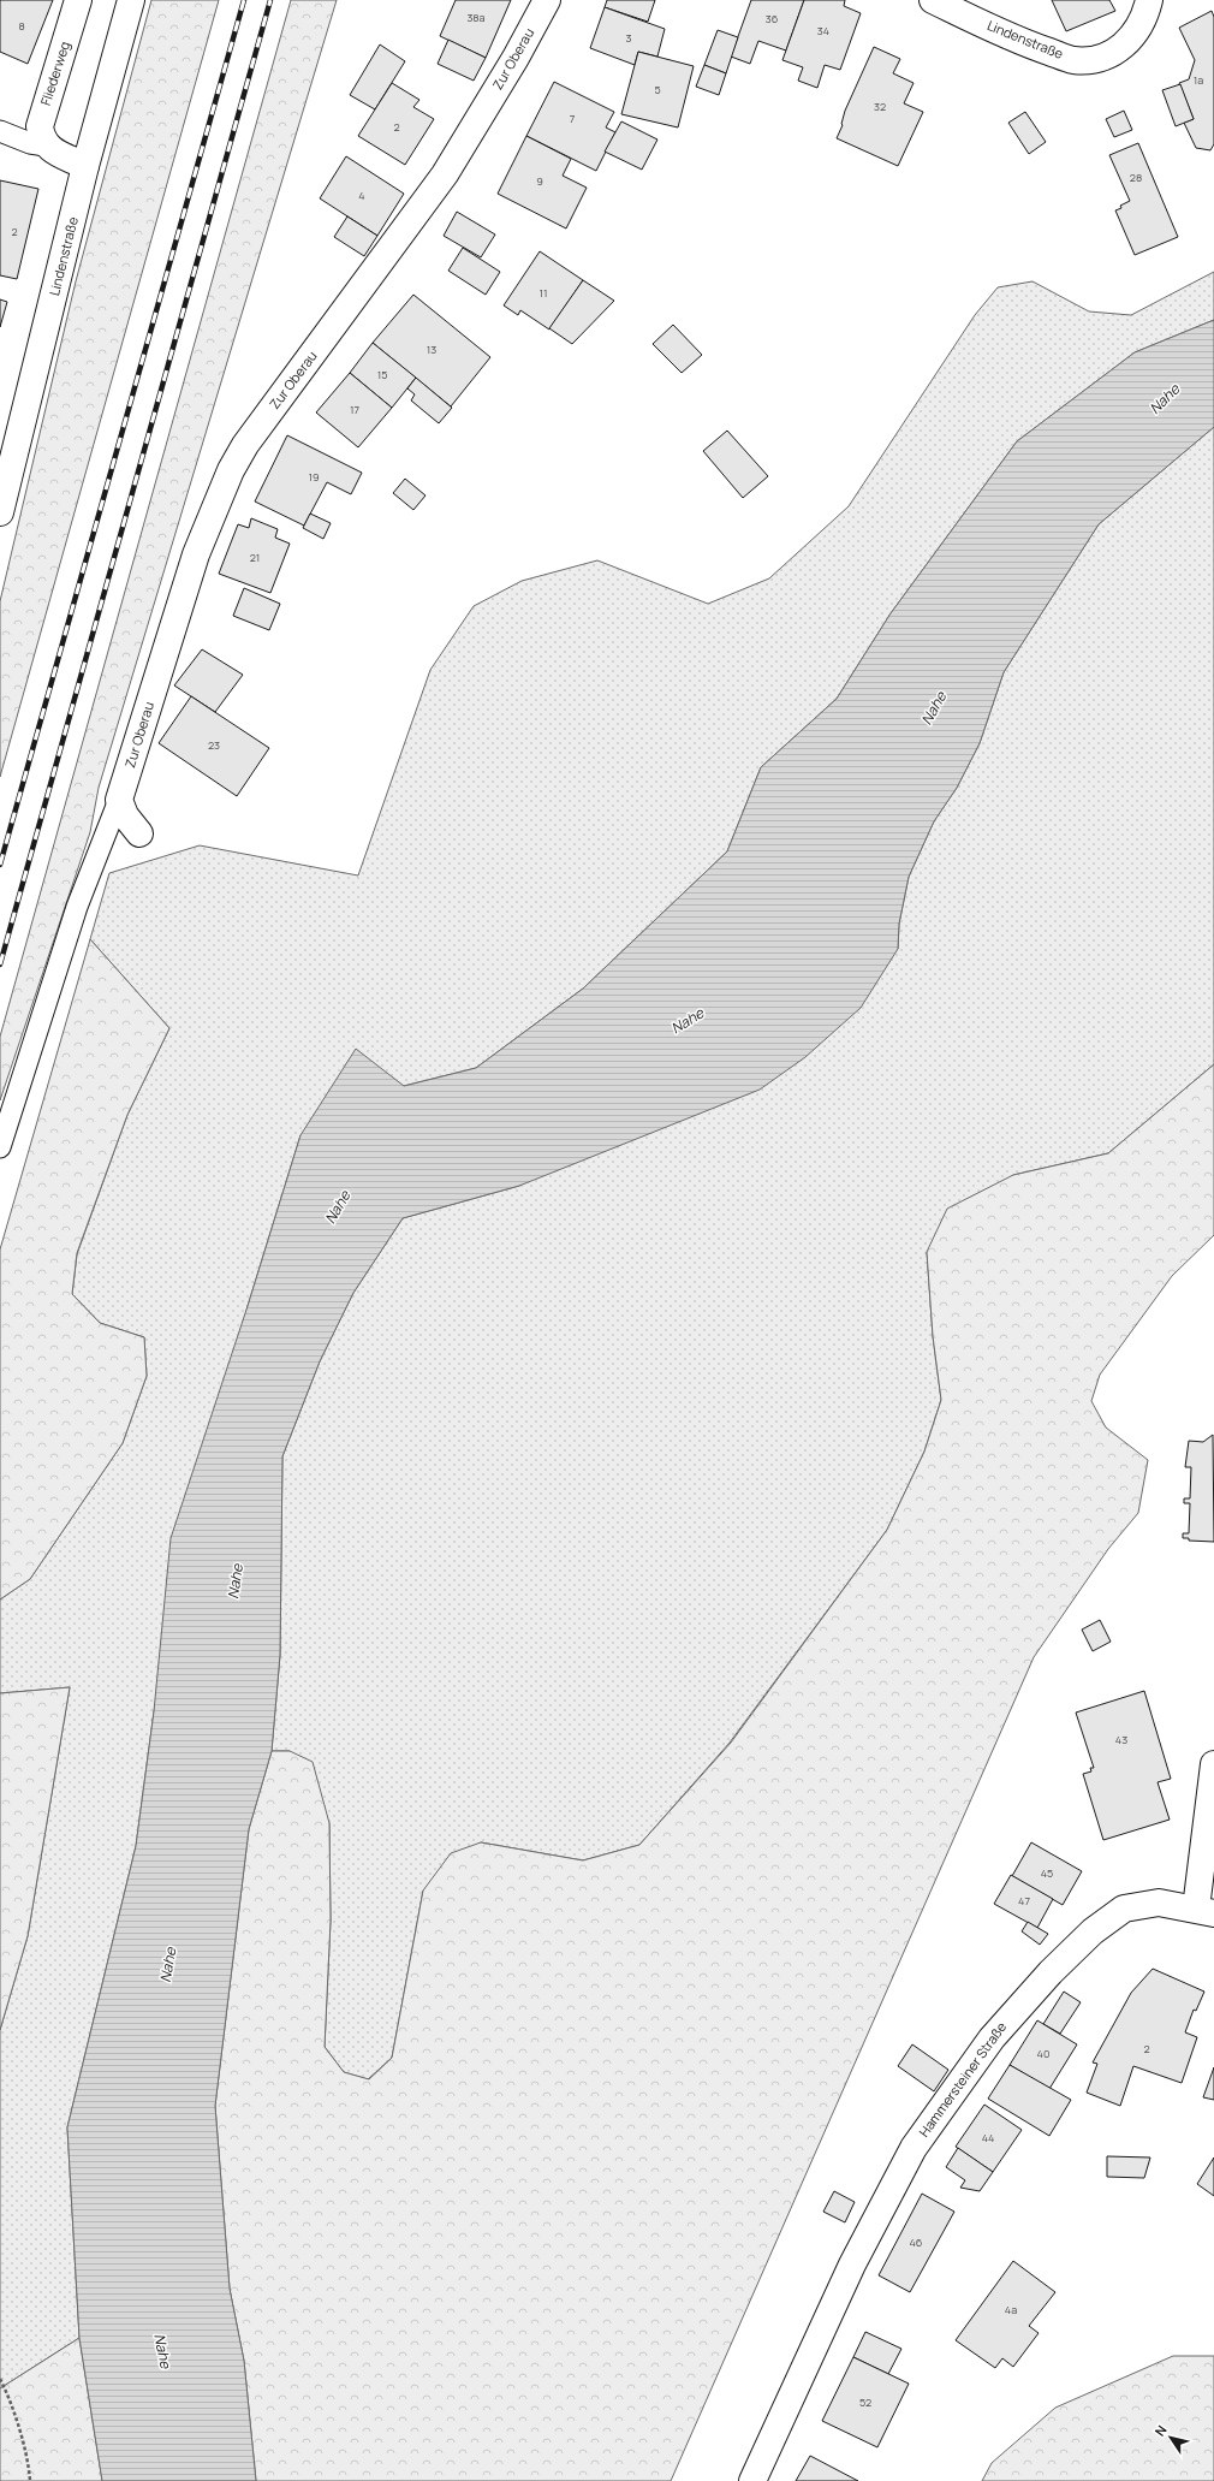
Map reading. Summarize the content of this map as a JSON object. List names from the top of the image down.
{
  "streets": {
    "street": [
      "Lindenstraße",
      "Zur Oberau",
      "Fliederweg",
      "Hammersteiner Straße"
    ]
  },
  "water": ["Nahe"],
  "house_numbers": [
    "38a",
    "36",
    "8",
    "34",
    "3",
    "1a",
    "5",
    "32",
    "7",
    "2",
    "28",
    "9",
    "4",
    "2",
    "11",
    "13",
    "15",
    "17",
    "19",
    "21",
    "23",
    "43",
    "45",
    "47",
    "2",
    "40",
    "44",
    "46",
    "4a",
    "52"
  ],
  "north": "top left"
}
